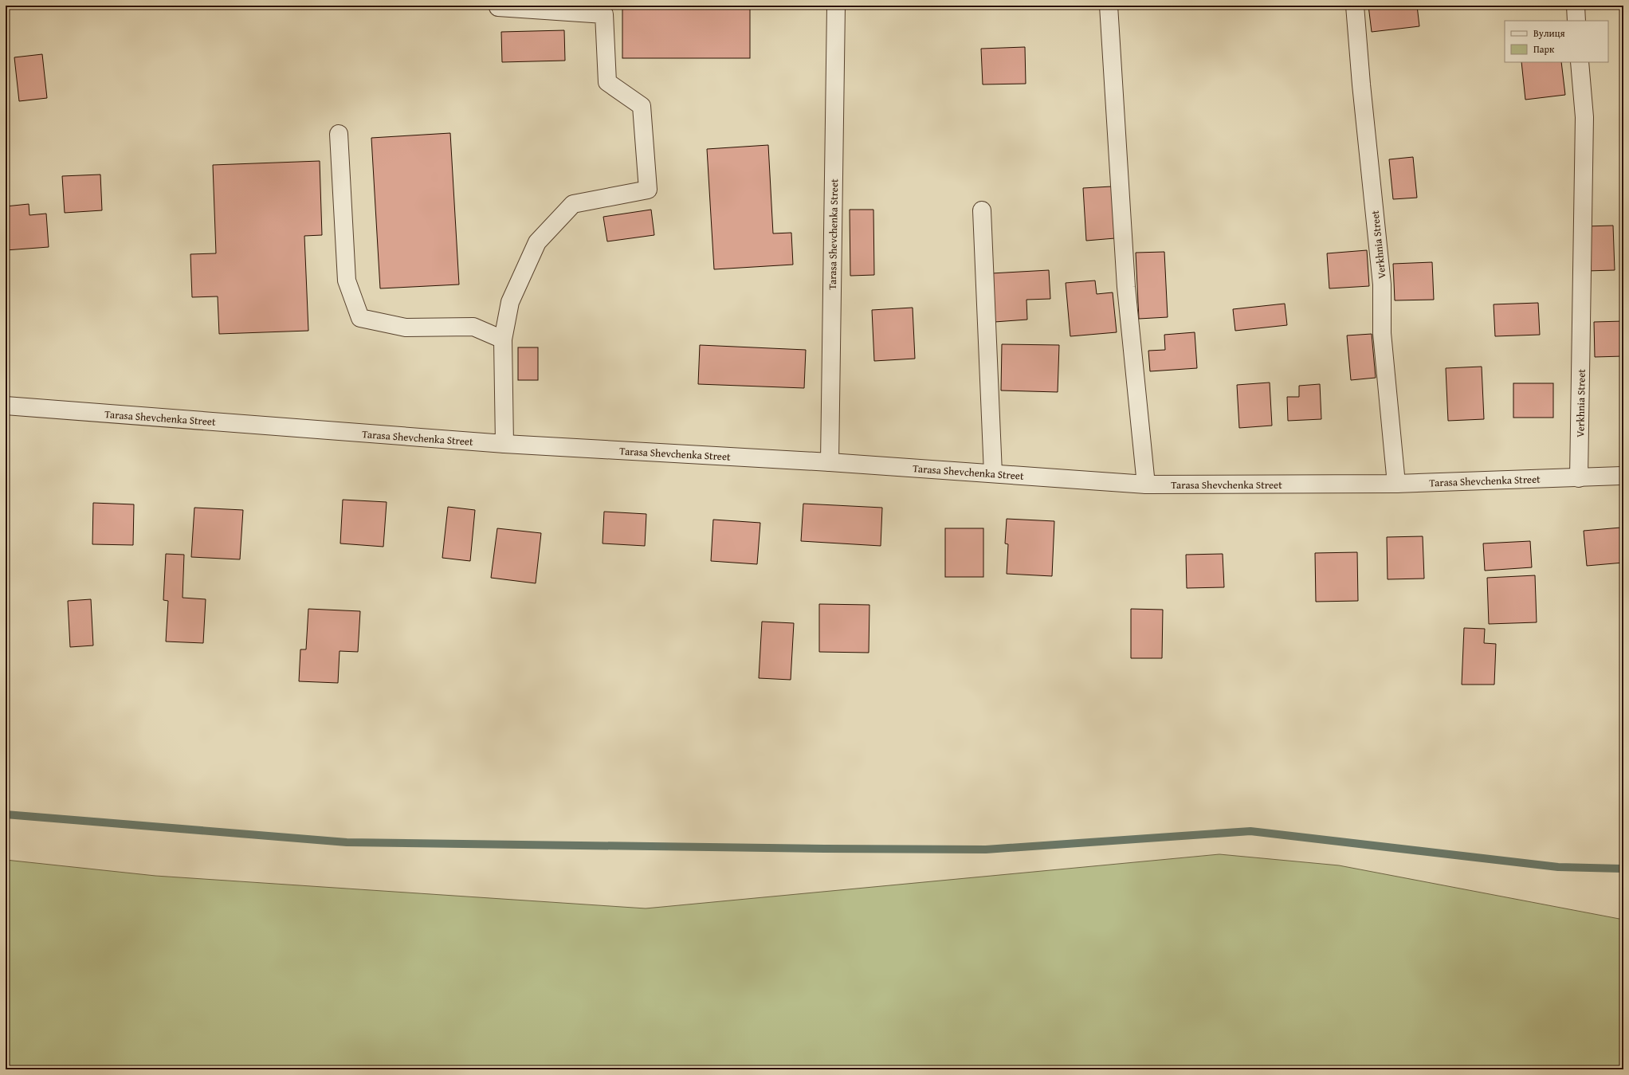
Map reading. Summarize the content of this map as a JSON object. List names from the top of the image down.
{
  "streets": {
    "street": ["Tarasa Shevchenka Street", "Verkhnia Street"]
  },
  "crossings": [
    ["Tarasa Shevchenka Street", "Verkhnia Street"]
  ],
  "legend": ["Вулиця", "Парк"]
}
